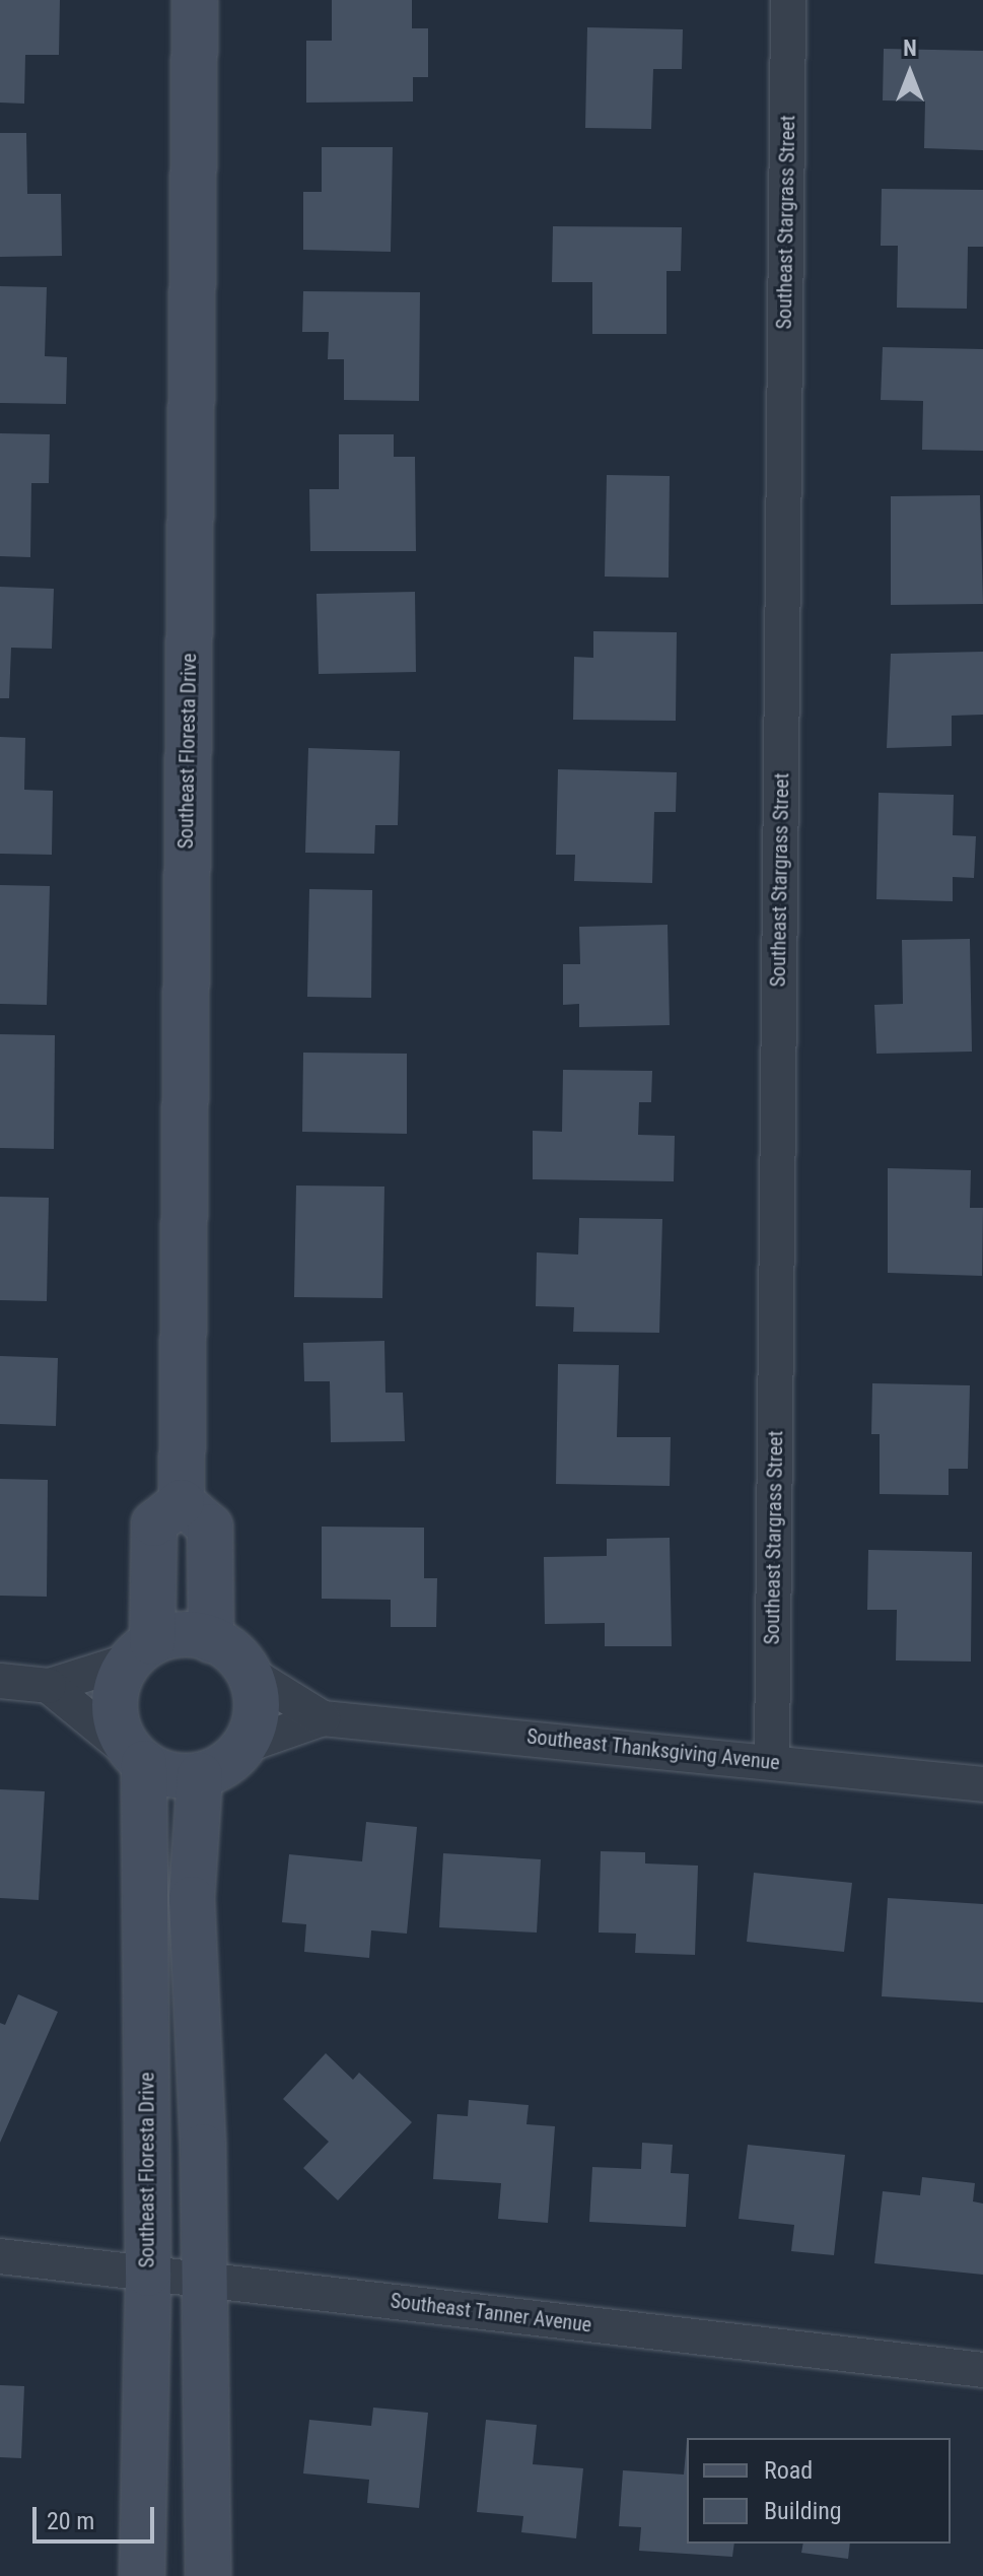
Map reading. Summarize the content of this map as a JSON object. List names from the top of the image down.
{
  "streets": {
    "street": [
      "Southeast Stargrass Street",
      "Southeast Floresta Drive",
      "Southeast Thanksgiving Avenue",
      "Southeast Tanner Avenue"
    ]
  },
  "crossings": [
    ["Southeast Stargrass Street", "Southeast Thanksgiving Avenue"],
    ["Southeast Floresta Drive", "Southeast Thanksgiving Avenue"],
    ["Southeast Floresta Drive", "Southeast Tanner Avenue"]
  ],
  "legend": ["Road", "Building"],
  "scale_bar": "20 m",
  "north": "top"
}
